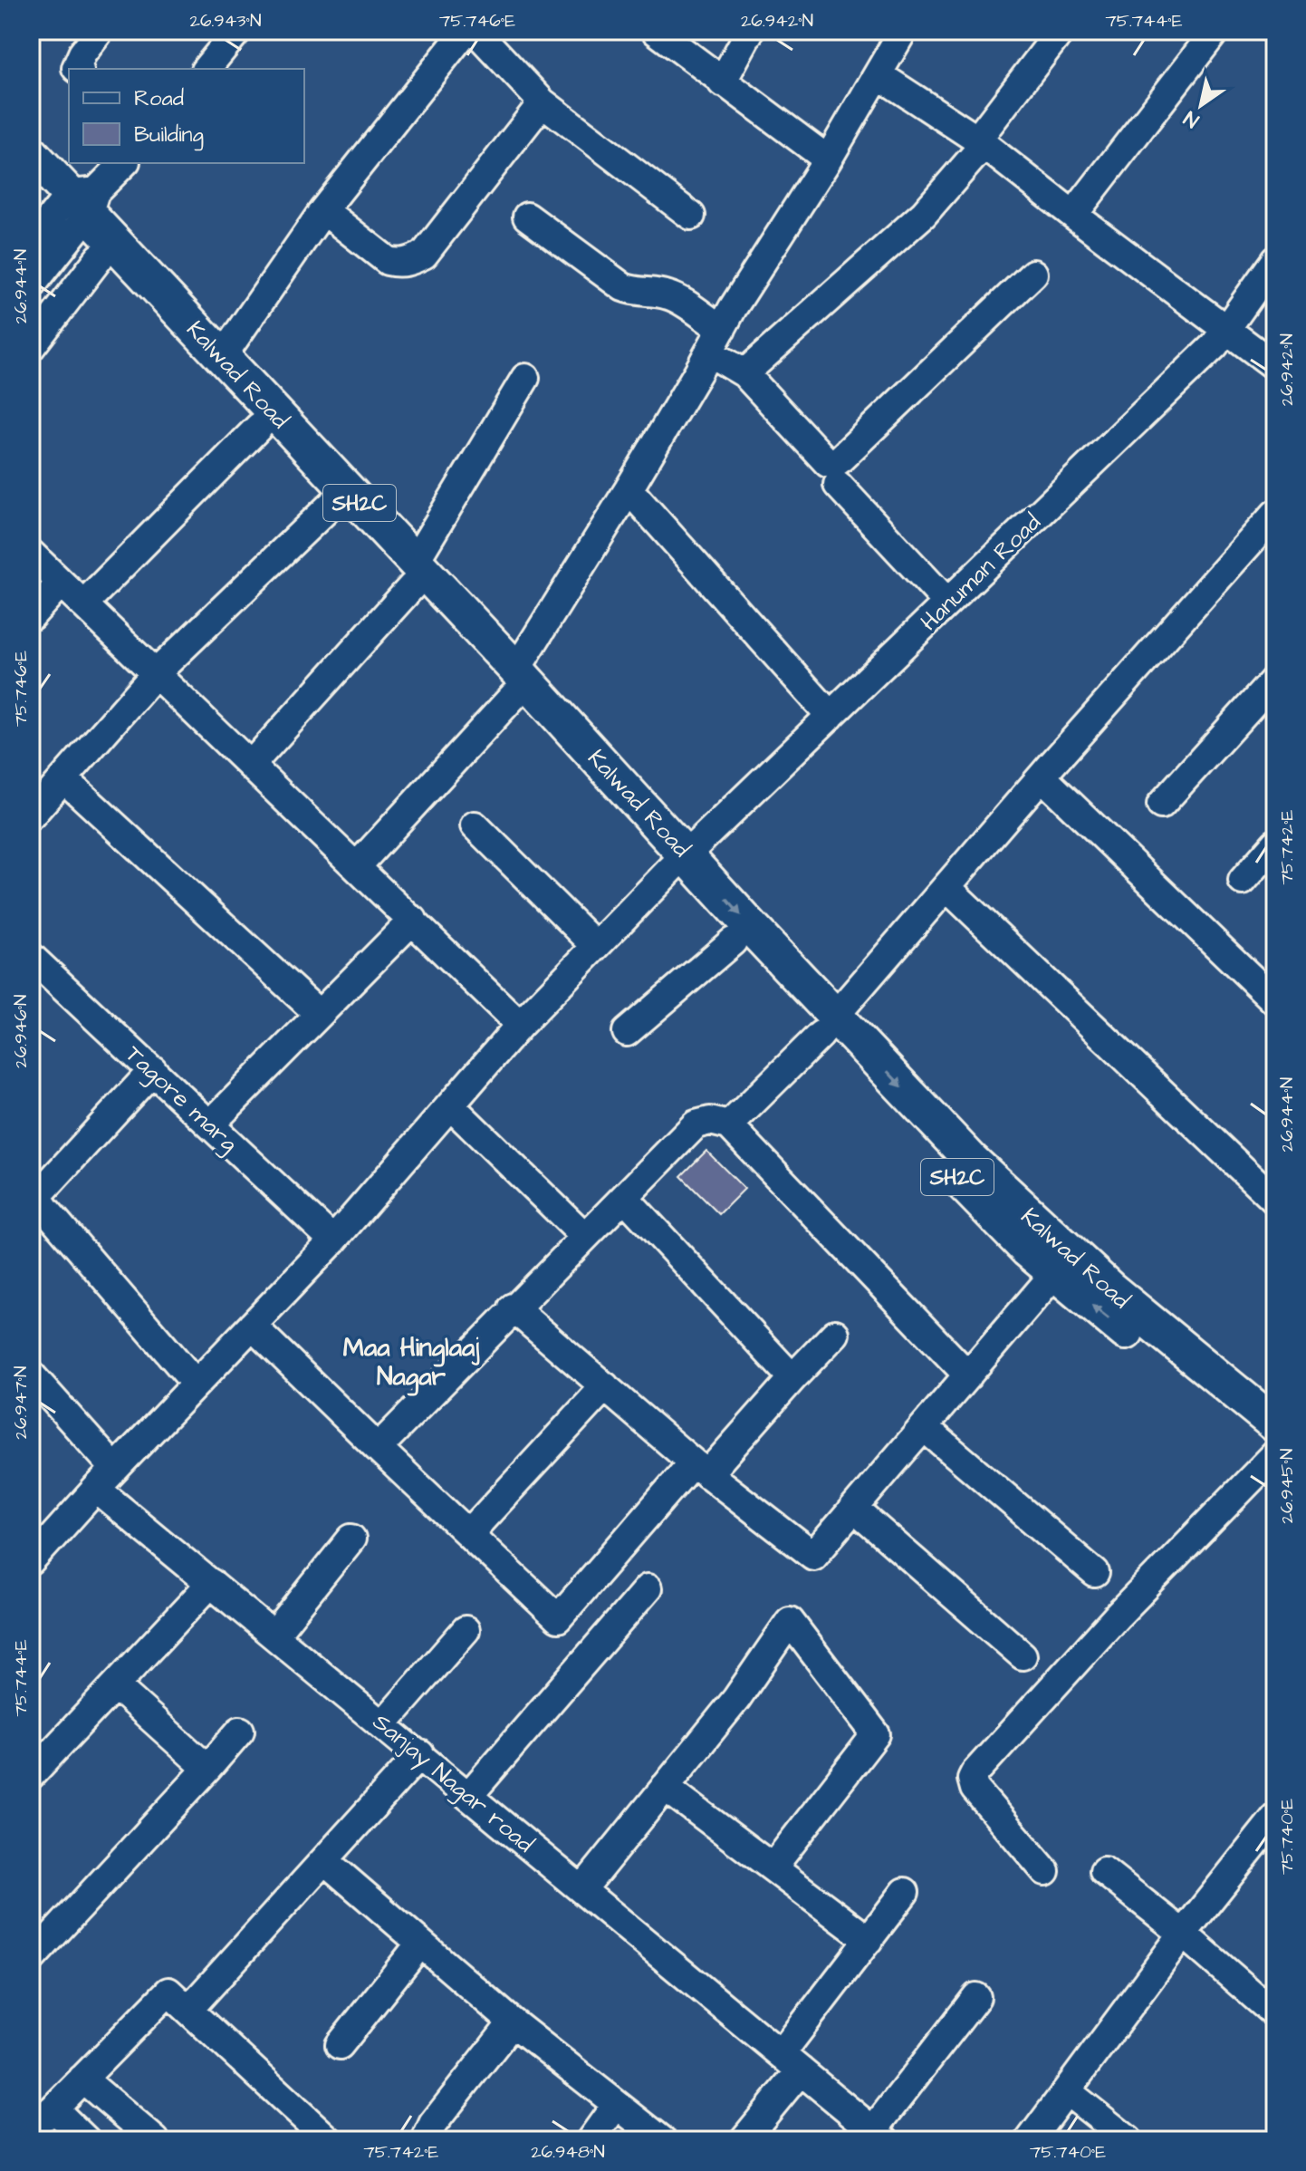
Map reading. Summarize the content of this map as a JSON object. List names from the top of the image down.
{
  "streets": {
    "main road": ["Kalwad Road", "SH2C"],
    "street": ["Hanuman Road", "Tagore marg", "Sanjay Nagar road"]
  },
  "crossings": [
    ["Kalwad Road", "Hanuman Road"],
    ["Hanuman Road", "Tagore marg"],
    ["Hanuman Road", "Sanjay Nagar road"]
  ],
  "districts": ["Maa Hinglaaj Nagar"],
  "legend": ["Road", "Building"],
  "north": "bottom left",
  "coordinates": [
    "26.943°N",
    "75.746°E",
    "26.942°N",
    "75.744°E",
    "26.944°N",
    "75.742°E",
    "26.946°N",
    "26.947°N",
    "26.945°N",
    "75.740°E",
    "26.948°N"
  ]
}
